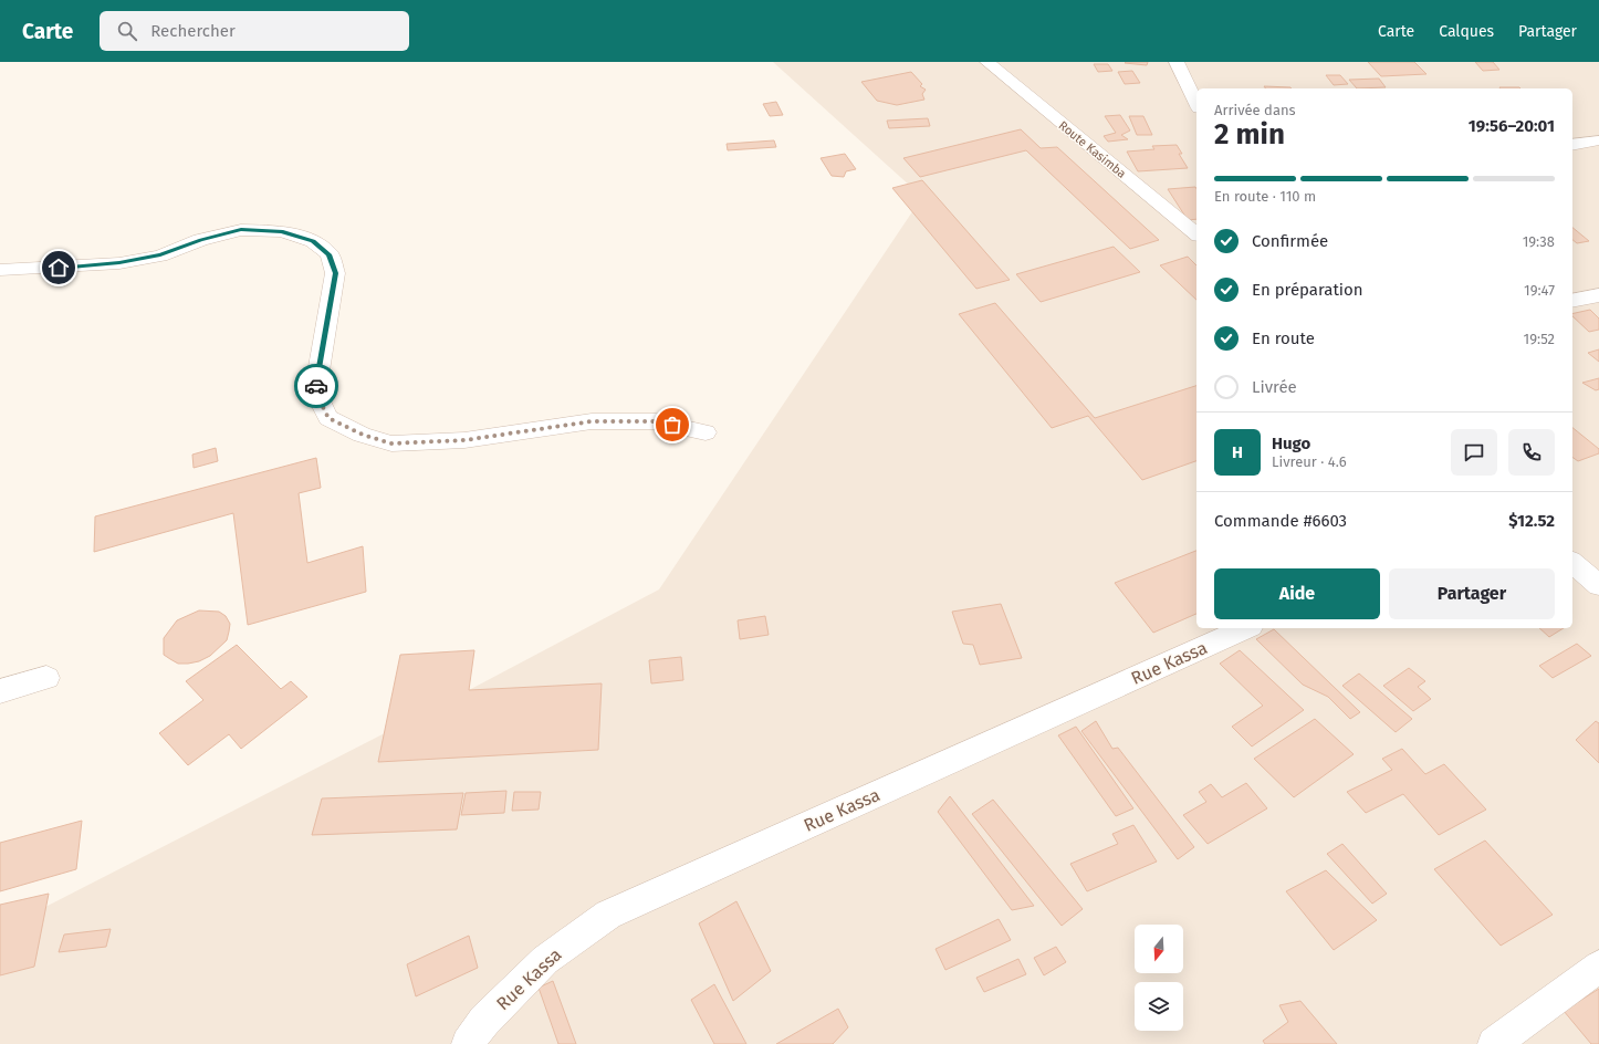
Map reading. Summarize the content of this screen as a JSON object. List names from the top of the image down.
{
  "streets": {
    "street": ["Route Kasimba", "Rue Kassa"]
  },
  "north": "bottom",
  "page": {
    "header": "Carte",
    "search": "Rechercher",
    "nav": ["Carte", "Calques", "Partager"],
    "heading": ["2 min", "Arrivée dans", "19:56–20:01"],
    "panel": [
      "Hugo",
      "Livreur · 4.6",
      "Commande #6603",
      "$12.52"
    ],
    "bar": "En route · 110 m",
    "list": [
      ["Confirmée", "19:38"],
      ["En préparation", "19:47"],
      ["En route", "19:52"],
      "Livrée"
    ],
    "round": "H",
    "buttons": ["Aide", "Partager"]
  }
}
